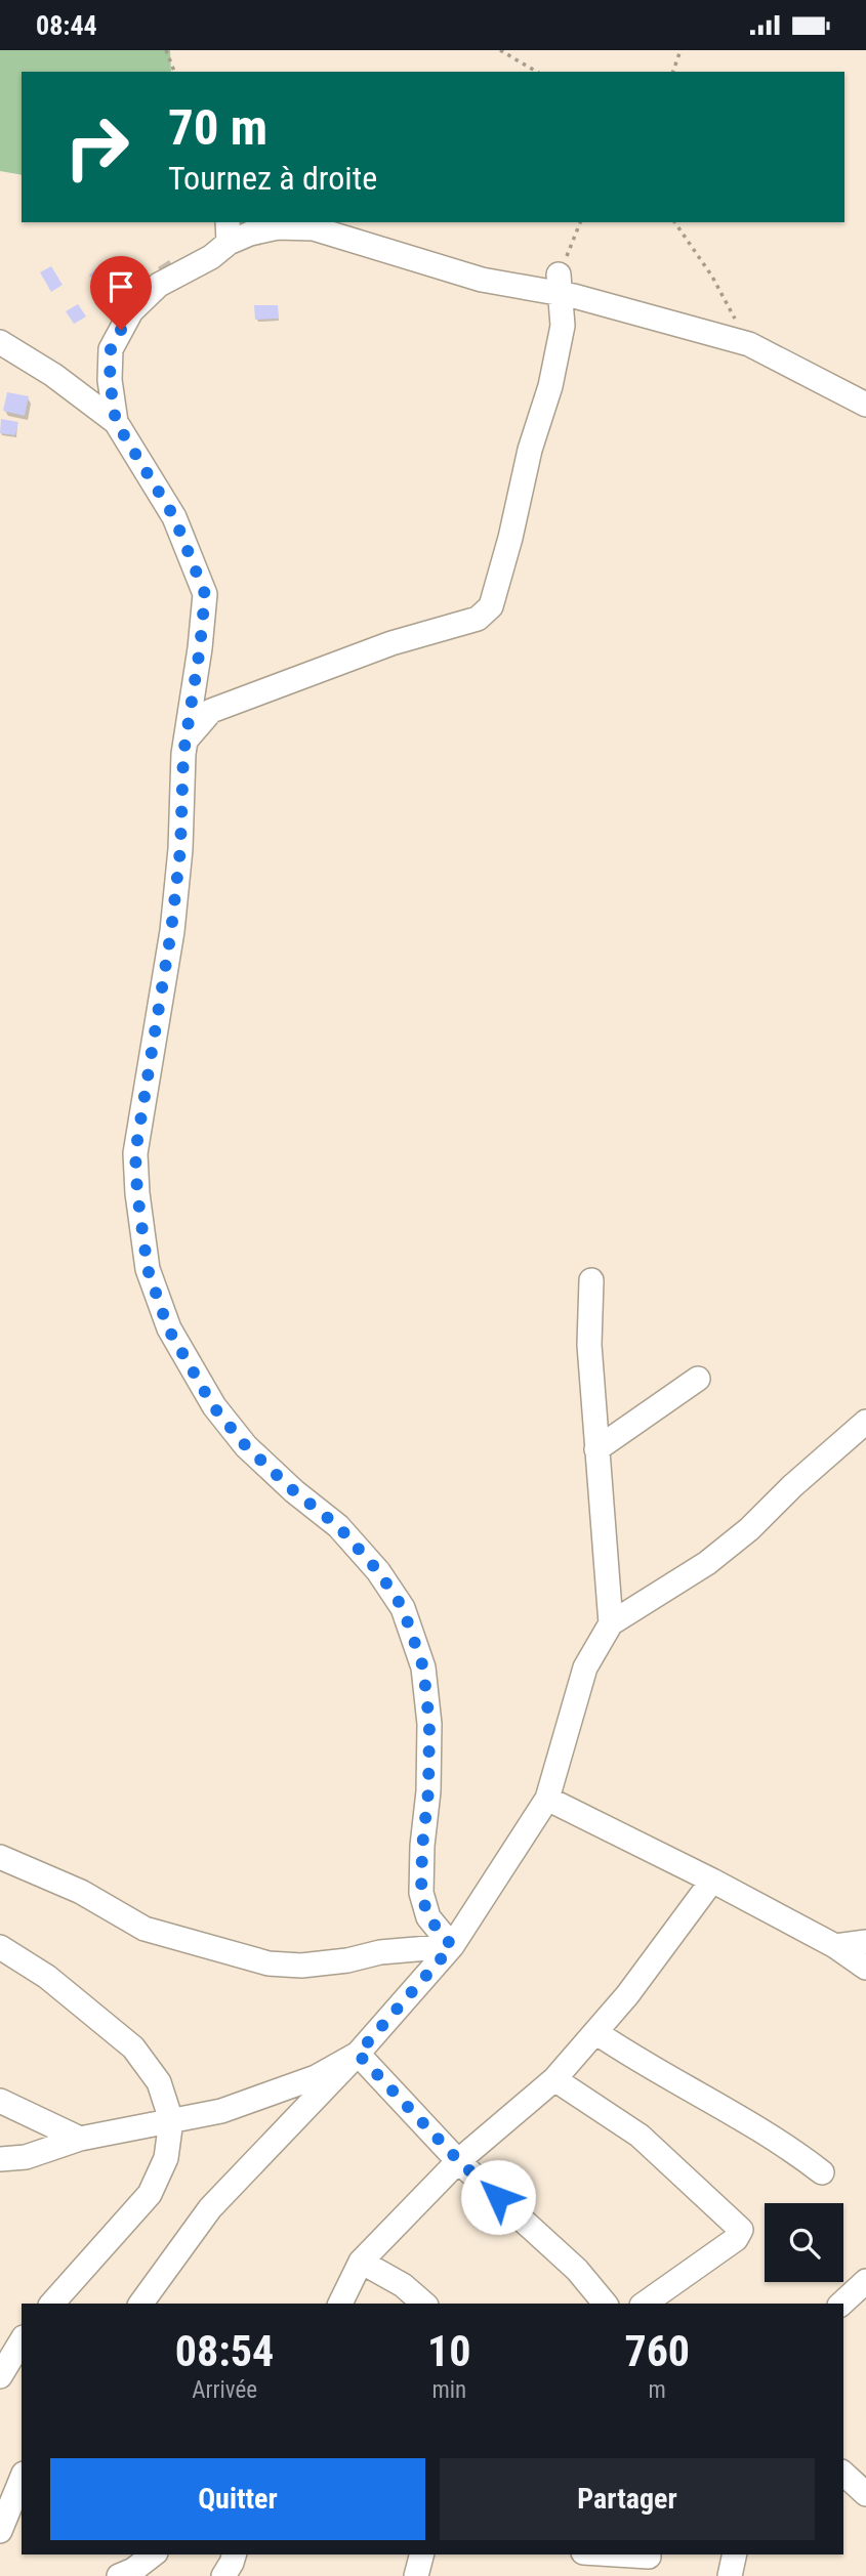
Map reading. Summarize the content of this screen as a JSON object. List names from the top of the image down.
{
  "page": {
    "status": "08:44",
    "turn": ["70 m", "Tournez à droite"],
    "eta": [
      "08:54",
      "Arrivée",
      "10",
      "min",
      "760",
      "m"
    ],
    "buttons": ["Quitter", "Partager"]
  }
}
